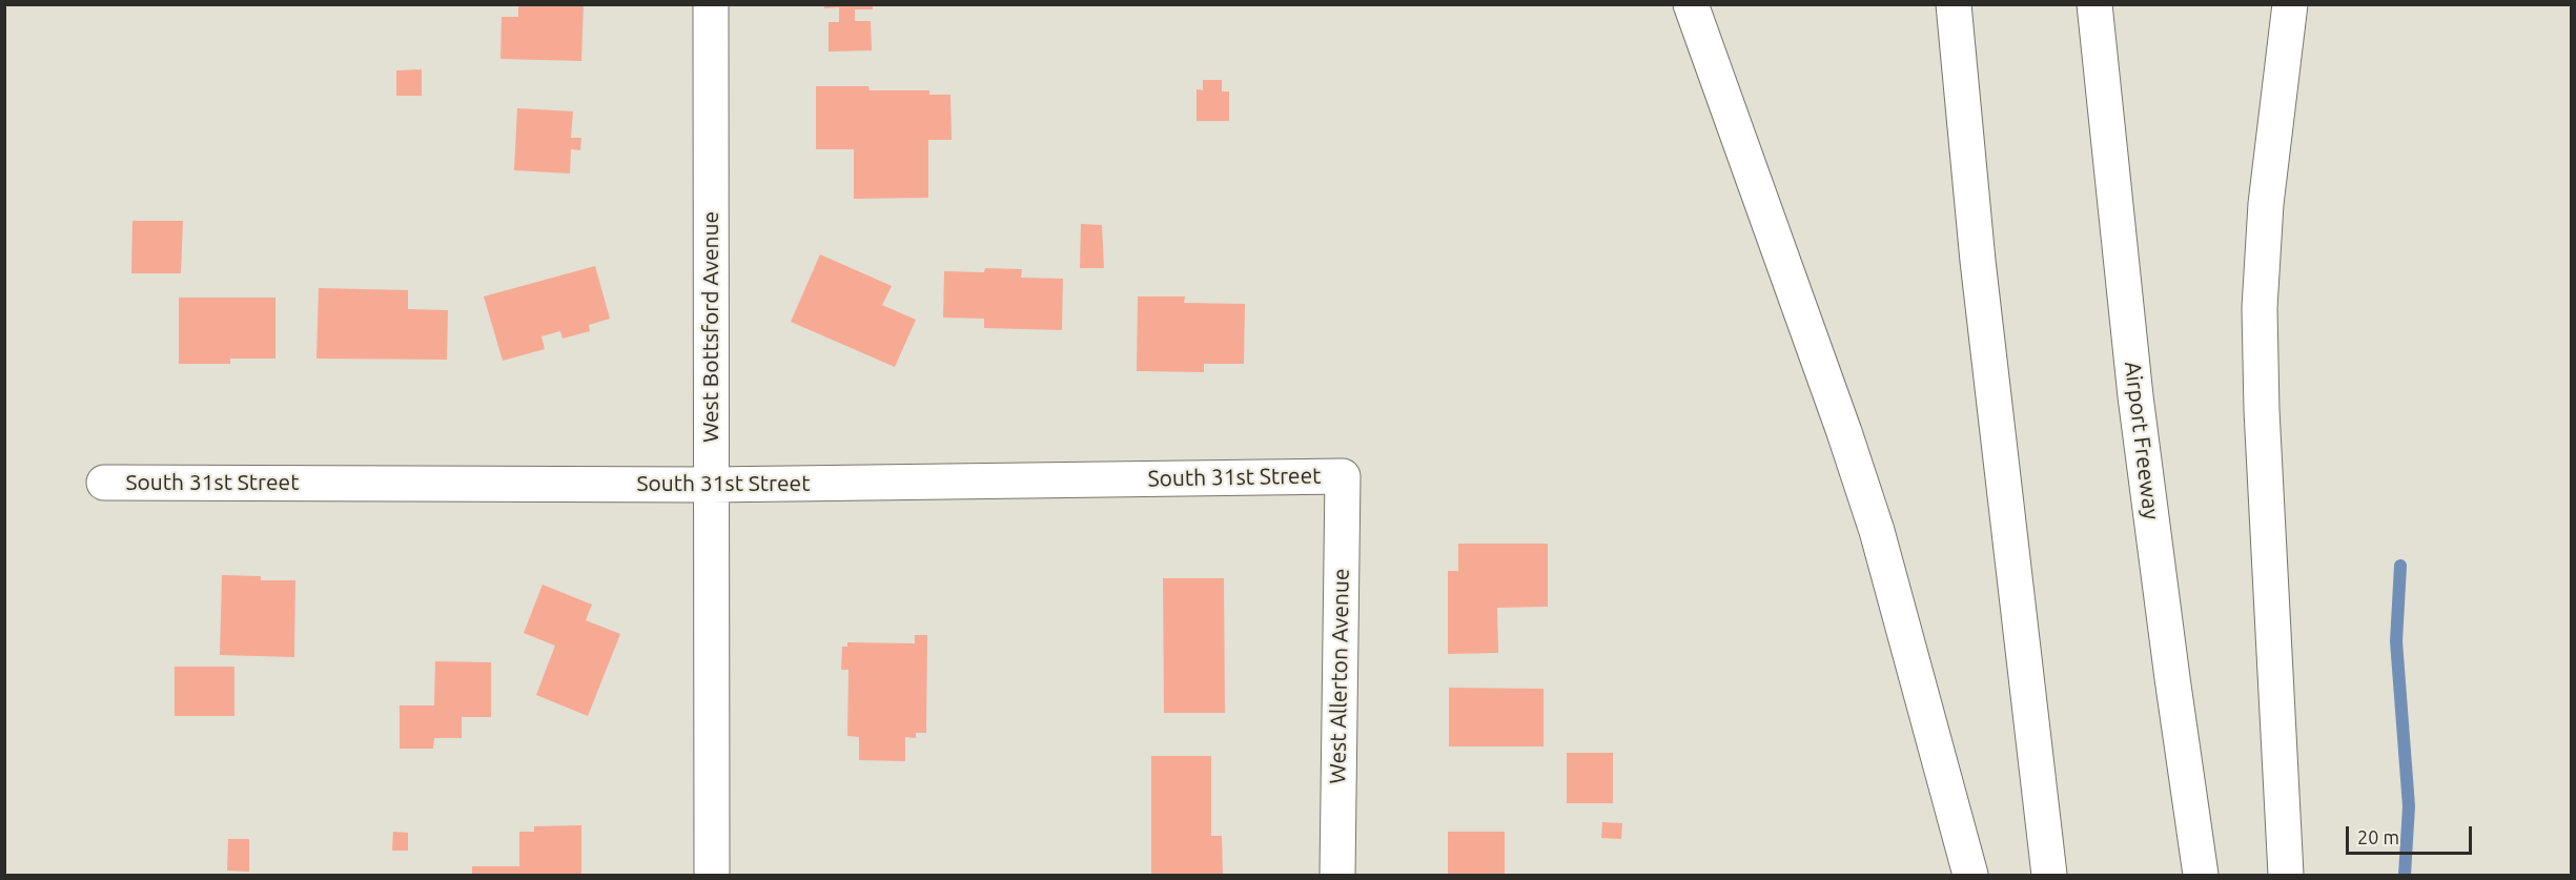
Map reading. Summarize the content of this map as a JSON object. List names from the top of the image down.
{
  "streets": {
    "main road": [
      "West Bottsford Avenue",
      "Airport Freeway",
      "South 31st Street",
      "West Allerton Avenue"
    ]
  },
  "crossings": [
    ["West Bottsford Avenue", "South 31st Street"],
    ["South 31st Street", "West Allerton Avenue"]
  ],
  "scale_bar": "20 m"
}
